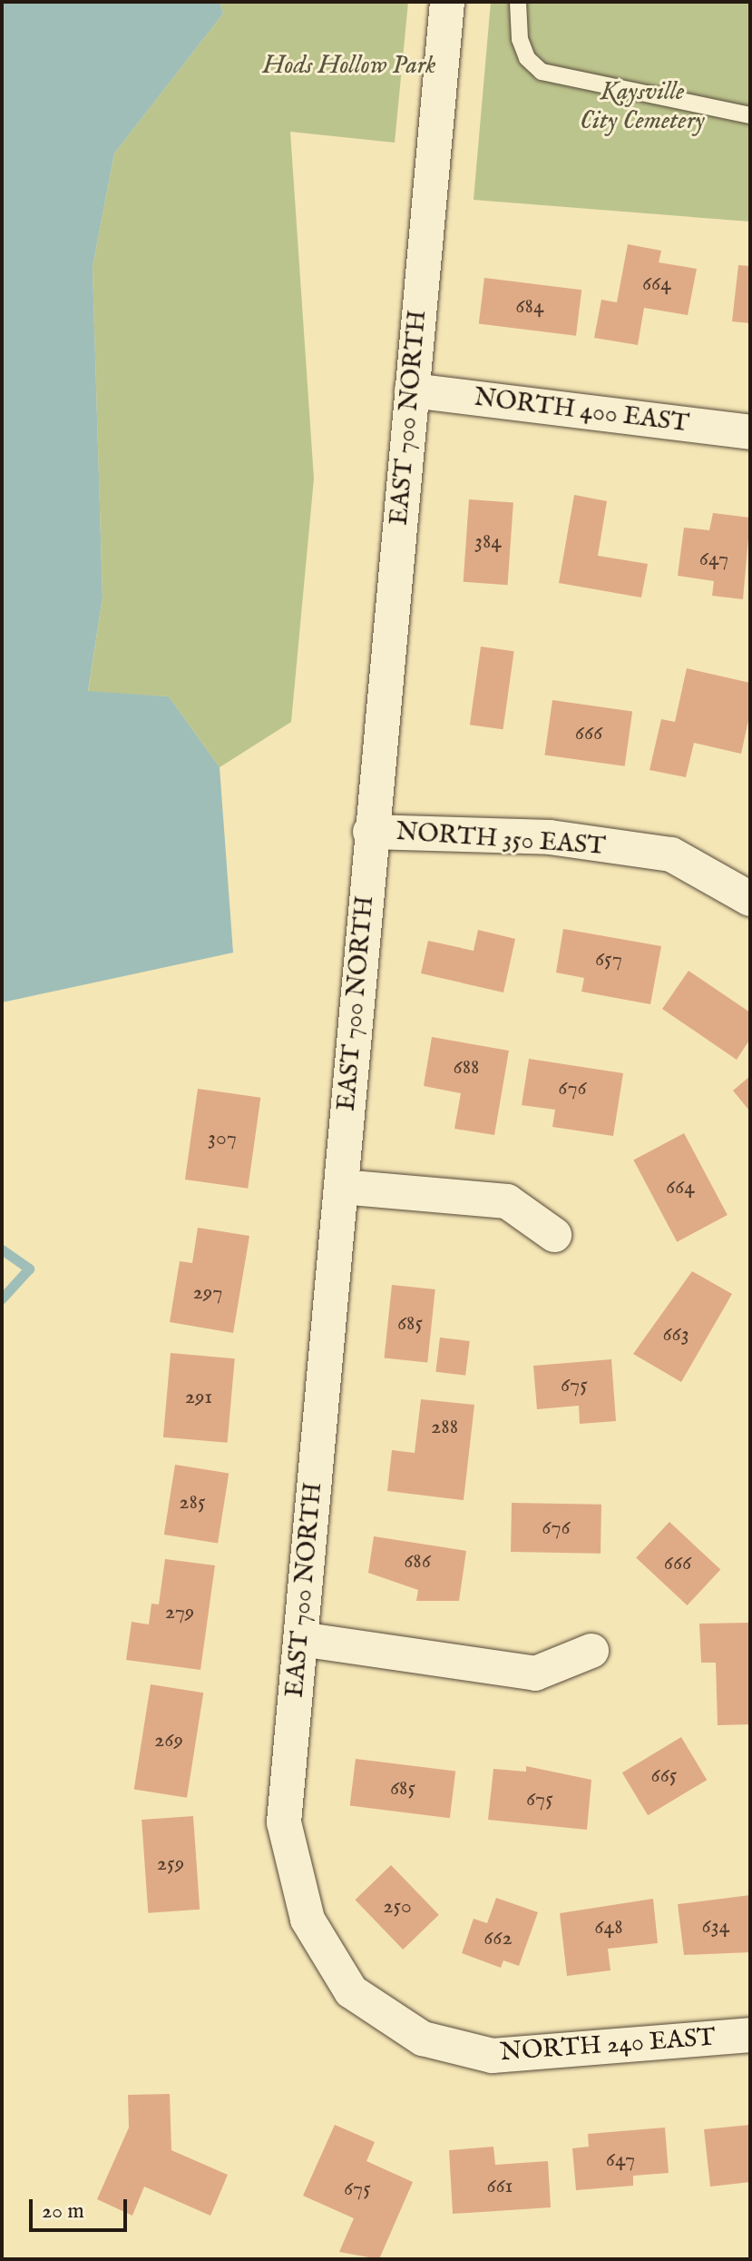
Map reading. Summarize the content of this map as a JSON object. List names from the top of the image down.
{
  "streets": {
    "street": [
      "NORTH 400 EAST",
      "EAST 700 NORTH",
      "NORTH 350 EAST",
      "NORTH 240 EAST"
    ]
  },
  "crossings": [
    ["NORTH 400 EAST", "EAST 700 NORTH"],
    ["EAST 700 NORTH", "NORTH 350 EAST"],
    ["EAST 700 NORTH", "NORTH 240 EAST"]
  ],
  "parks": ["Hods Hollow Park", "Kaysville City Cemetery"],
  "house_numbers": [
    "664",
    "684",
    "384",
    "647",
    "666",
    "657",
    "688",
    "676",
    "307",
    "664",
    "297",
    "685",
    "663",
    "675",
    "291",
    "288",
    "285",
    "676",
    "686",
    "666",
    "279",
    "269",
    "665",
    "685",
    "675",
    "259",
    "250",
    "634",
    "648",
    "662",
    "647",
    "661",
    "675"
  ],
  "scale_bar": "20 m"
}
